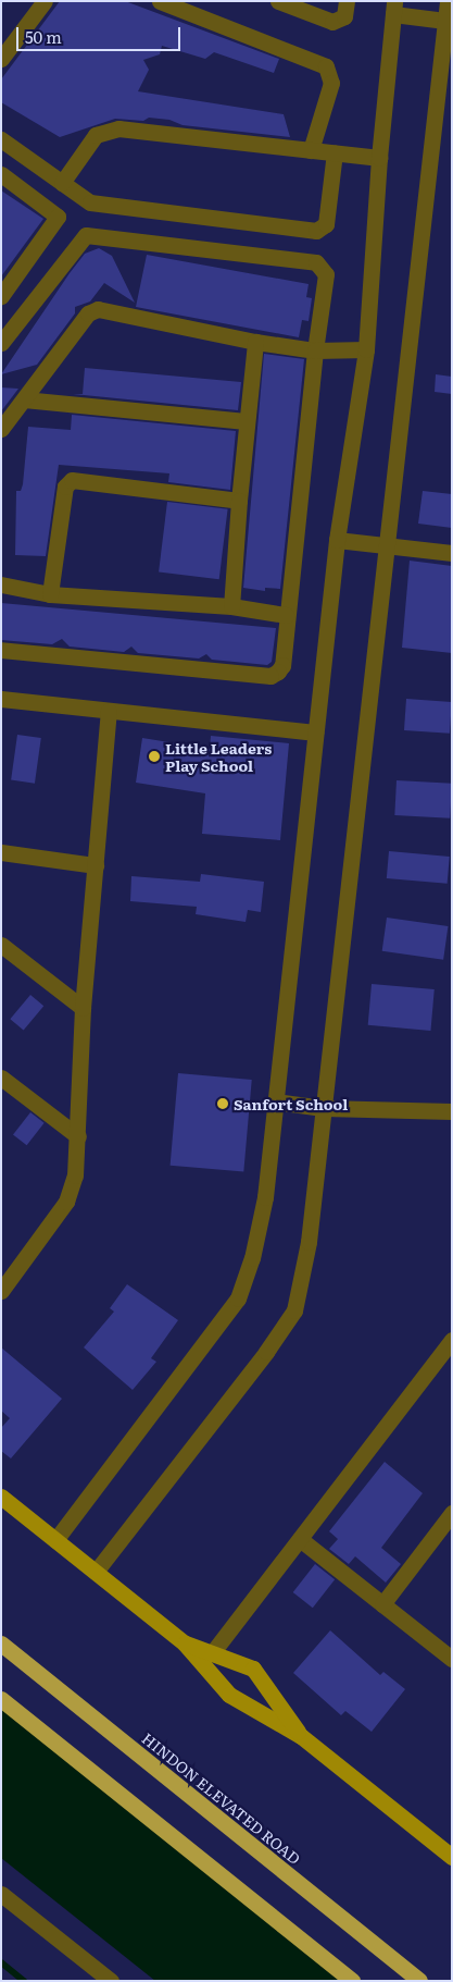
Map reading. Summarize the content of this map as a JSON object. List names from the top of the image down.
{
  "streets": {
    "highway": ["HINDON ELEVATED ROAD"]
  },
  "places": ["Little Leaders Play School", "Sanfort School"],
  "scale_bar": "50 m"
}
